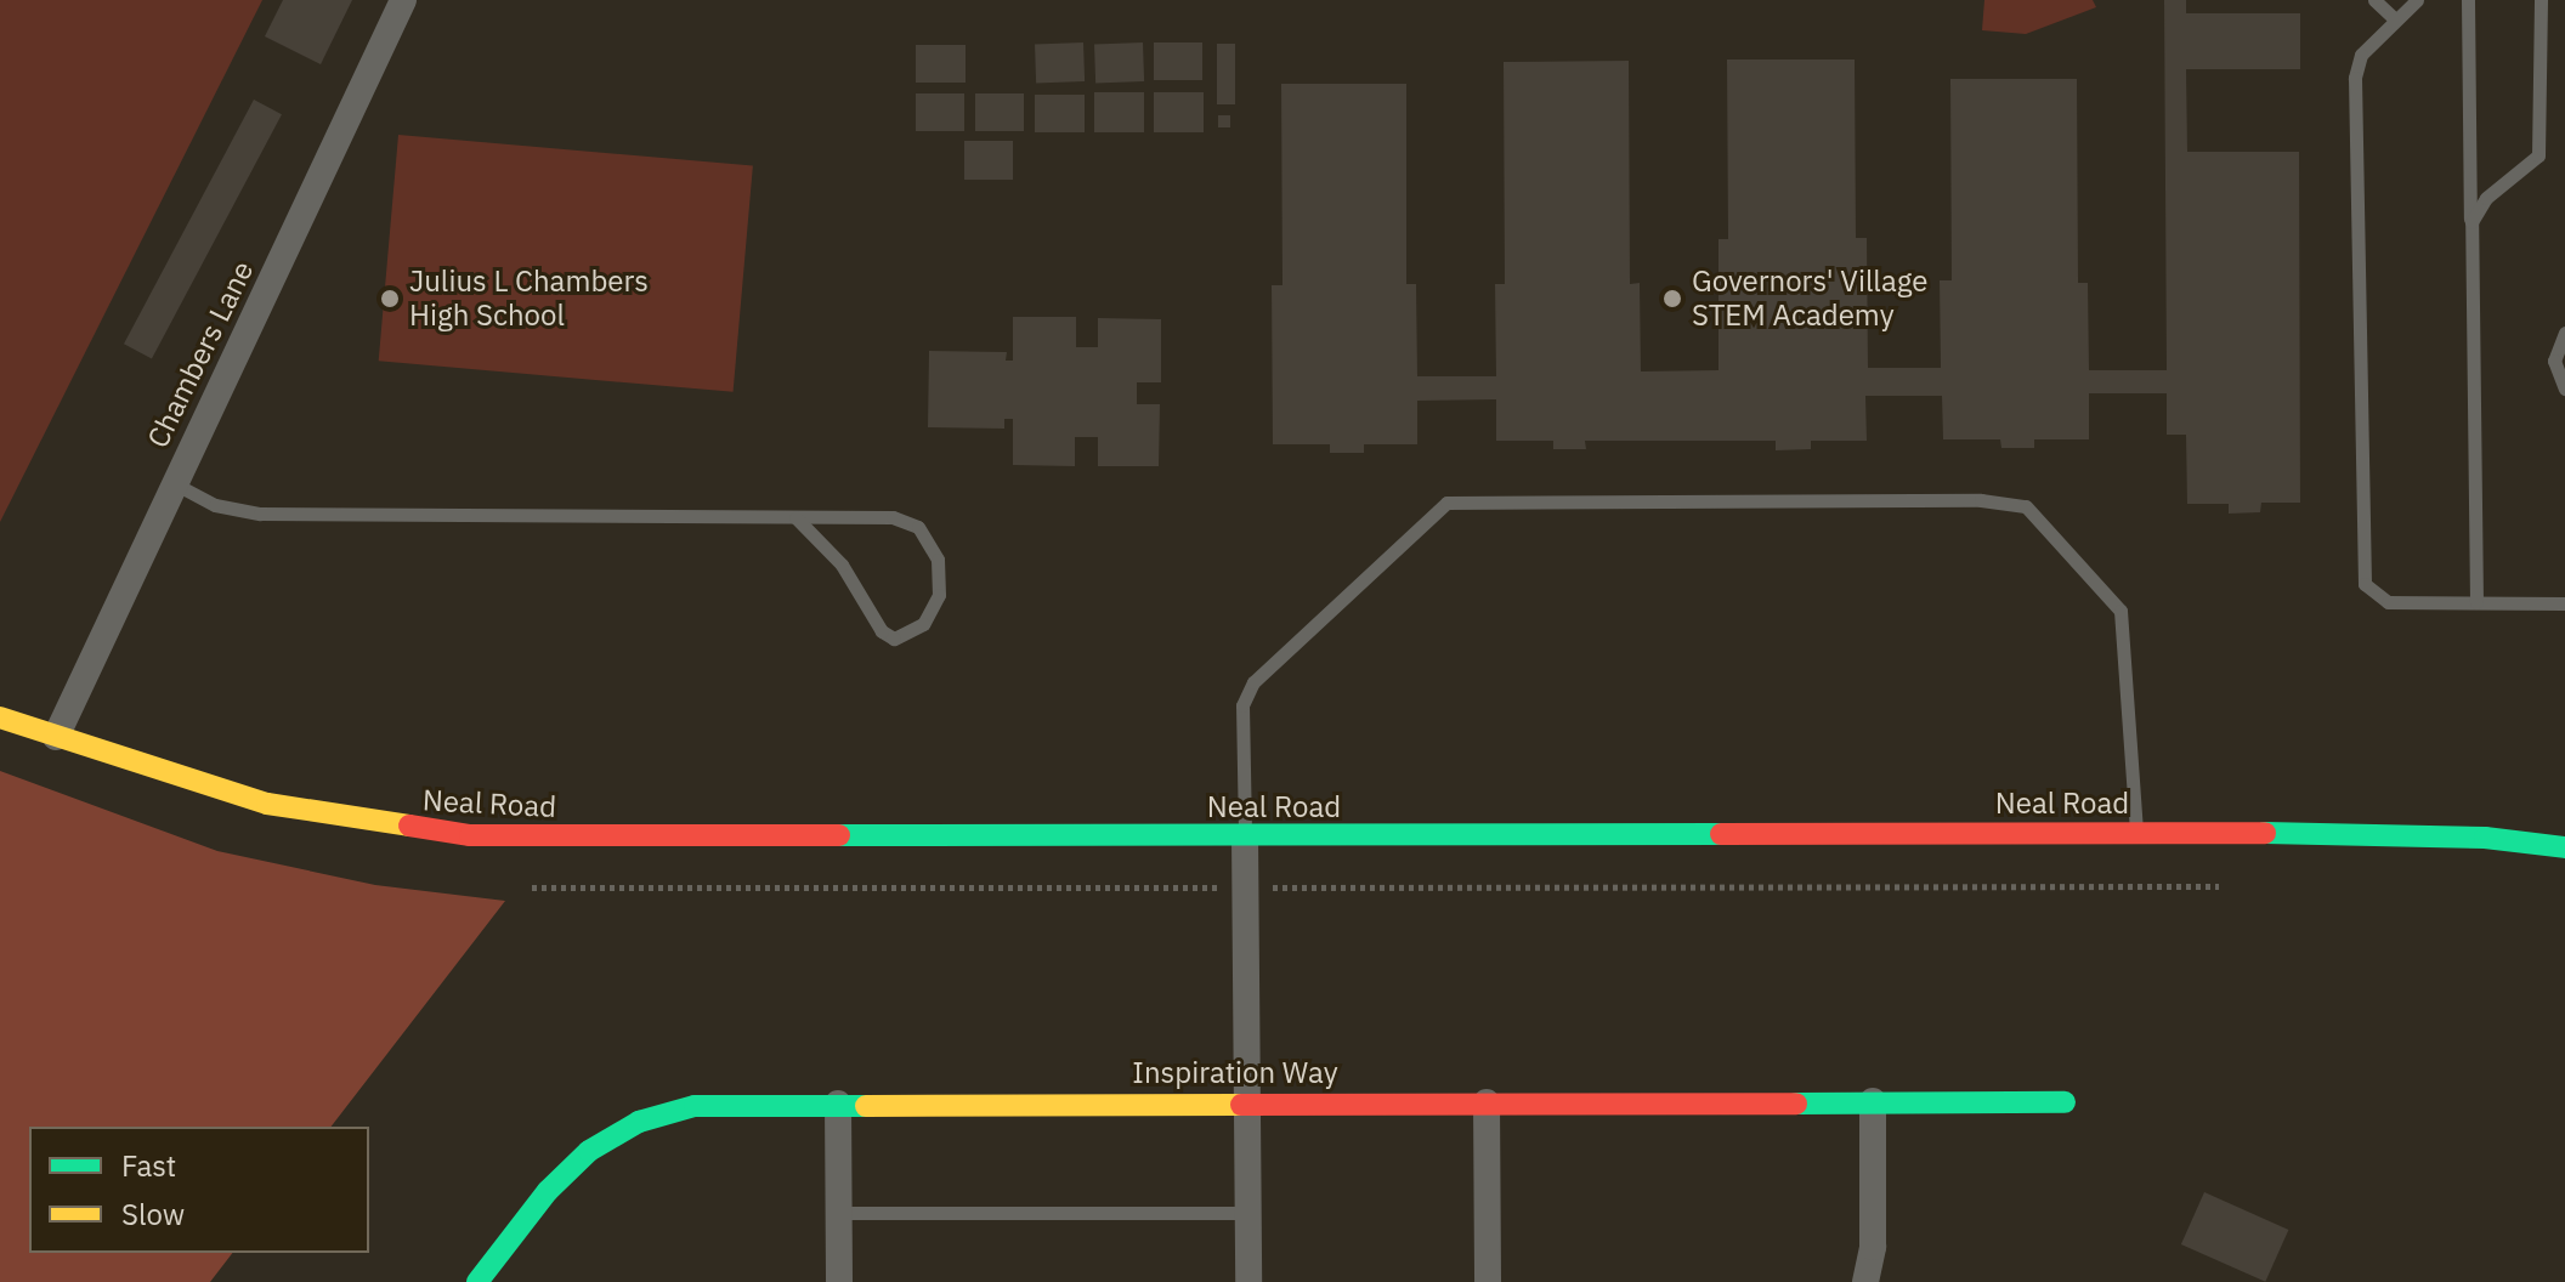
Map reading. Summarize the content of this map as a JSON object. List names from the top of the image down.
{
  "streets": {
    "street": ["Chambers Lane", "Neal Road", "Inspiration Way"]
  },
  "crossings": [
    ["Chambers Lane", "Neal Road"]
  ],
  "places": ["Julius L Chambers High School", "Governors' Village STEM Academy"],
  "legend": ["Fast", "Slow"]
}
